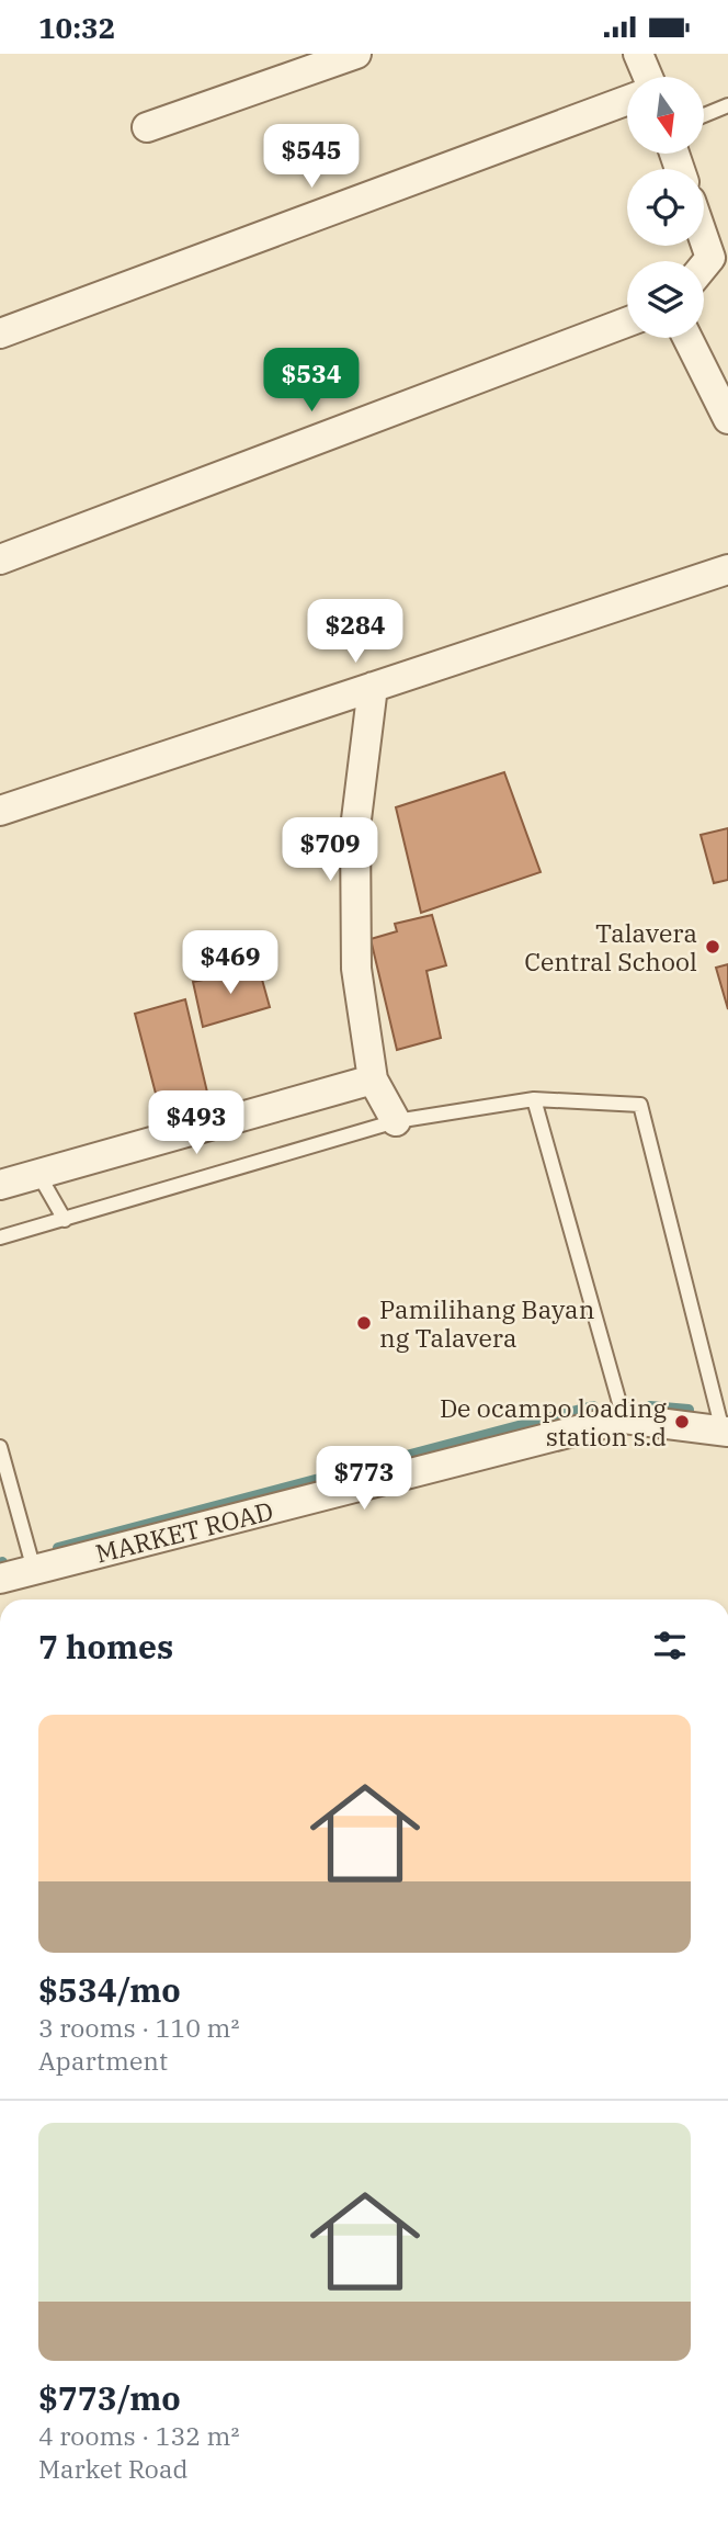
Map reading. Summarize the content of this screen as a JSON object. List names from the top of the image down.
{
  "streets": {
    "street": ["MARKET ROAD"]
  },
  "places": ["Talavera Central School", "Pamilihang Bayan ng Talavera", "De ocampo loading station s.d"],
  "north": "bottom",
  "page": {
    "status": "10:32",
    "price": [
      "$545",
      "$534",
      "$284",
      "$709",
      "$469",
      "$493",
      "$773"
    ],
    "heading": "7 homes",
    "list": [
      {
        "name": "$534/mo",
        "note": "3 rooms · 110 m² · Apartment"
      },
      {
        "name": "$773/mo",
        "note": "4 rooms · 132 m² · Market Road"
      }
    ]
  }
}
